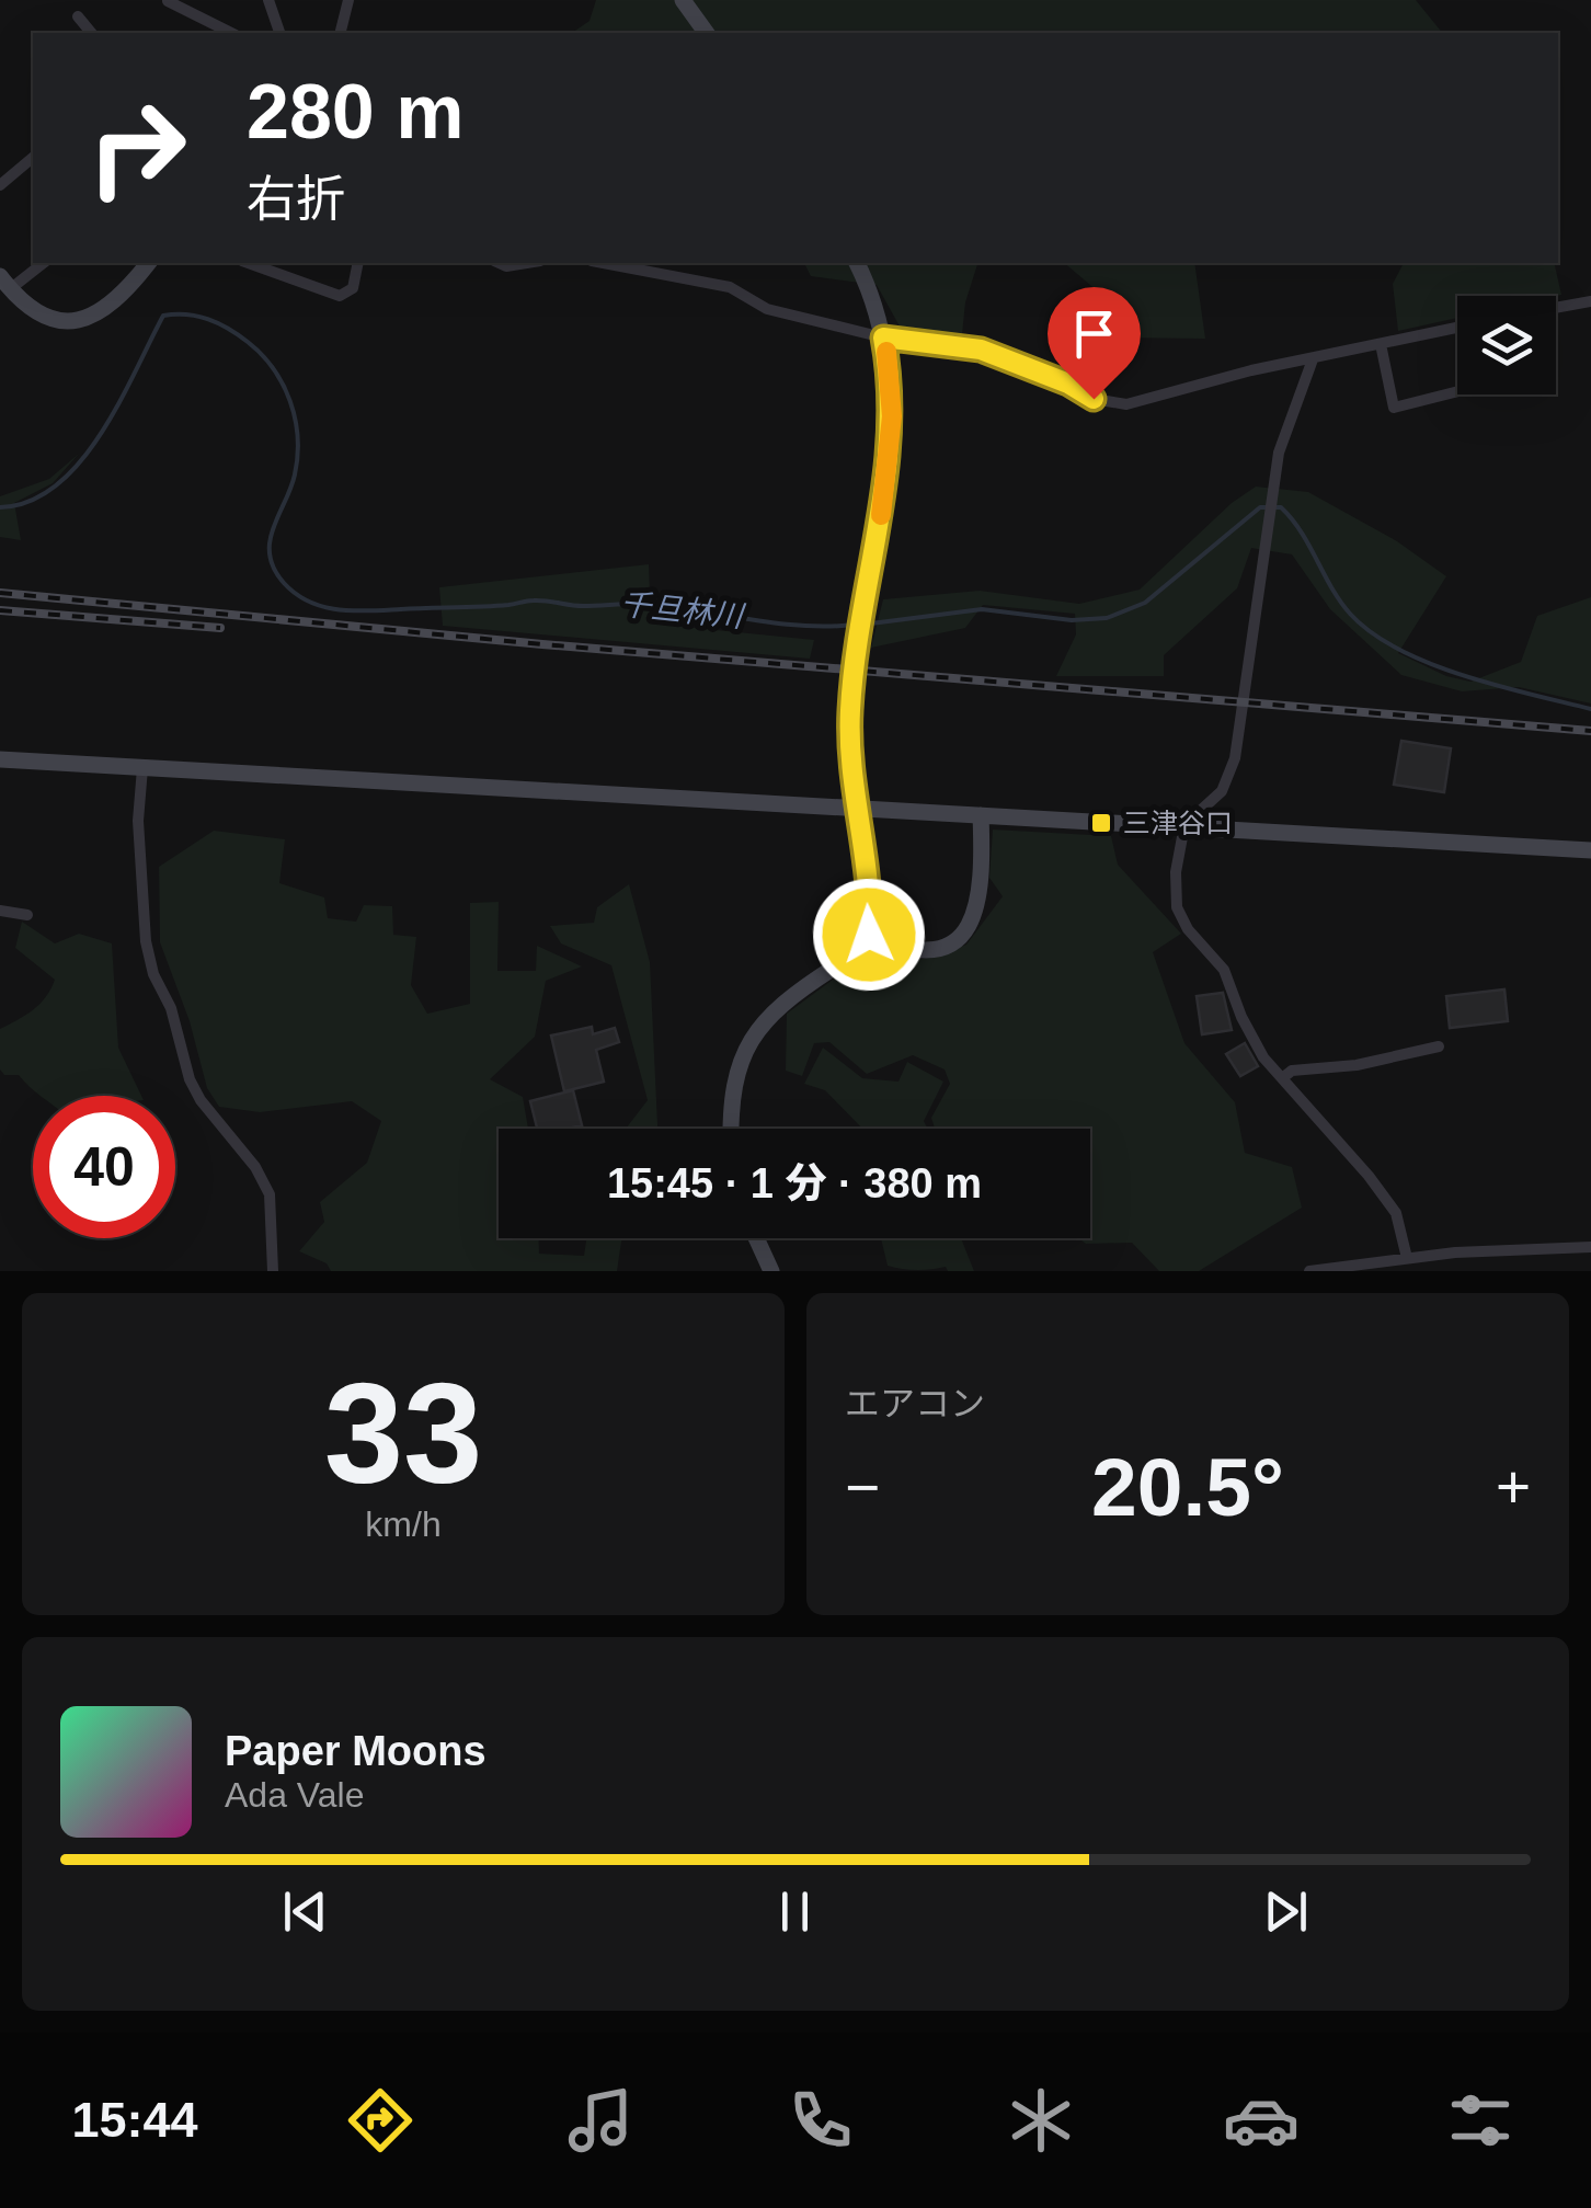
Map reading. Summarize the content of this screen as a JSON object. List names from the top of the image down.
{
  "water": ["千旦林川"],
  "places": {
    "transit": ["三津谷口"]
  },
  "page": {
    "turn": ["280 m", "右折"],
    "limit": "40",
    "trip": "15:45 · 1 分 · 380 m",
    "tile": [
      ["33", "km/h"],
      "エアコン"
    ],
    "heat": ["−", "20.5°", "+"],
    "song": ["Paper Moons", "Ada Vale"],
    "tabs": "15:44"
  }
}
